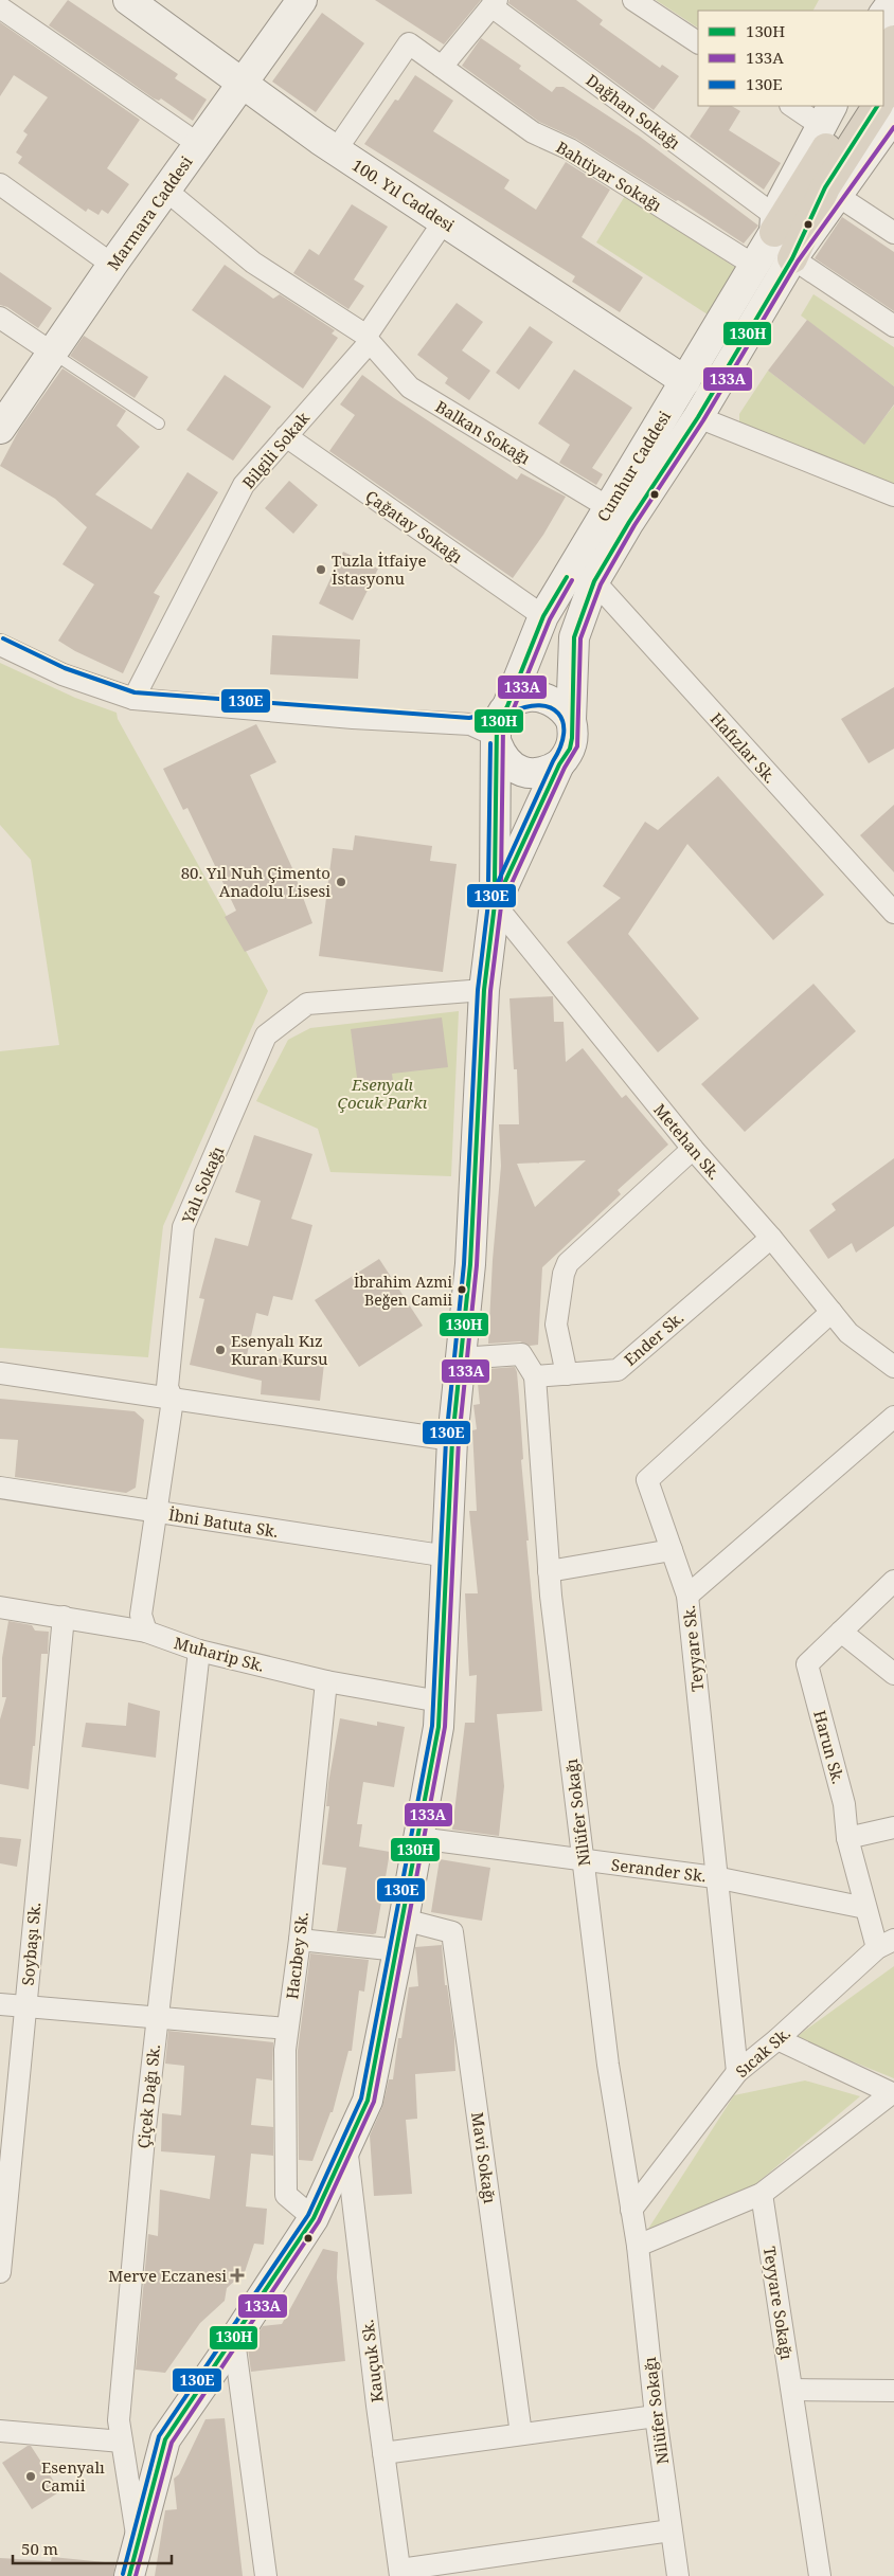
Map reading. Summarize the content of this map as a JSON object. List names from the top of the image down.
{
  "streets": {
    "main road": ["100. Yıl Caddesi", "Marmara Caddesi", "Cumhur Caddesi"],
    "street": [
      "Dağhan Sokağı",
      "Bahtiyar Sokağı",
      "Balkan Sokağı",
      "Bilgili Sokak",
      "Çağatay Sokağı",
      "Hafızlar Sk.",
      "Metehan Sk.",
      "Yalı Sokağı",
      "Ender Sk.",
      "İbni Batuta Sk.",
      "Teyyare Sk.",
      "Muharip Sk.",
      "Harun Sk.",
      "Nilüfer Sokağı",
      "Serander Sk.",
      "Soybaşı Sk.",
      "Hacıbey Sk.",
      "Sıcak Sk.",
      "Çiçek Dağı Sk.",
      "Mavi Sokağı",
      "Teyyare Sokağı",
      "Kauçuk Sk."
    ]
  },
  "crossings": [
    ["Dağhan Sokağı", "Cumhur Caddesi"],
    ["Bahtiyar Sokağı", "100. Yıl Caddesi"],
    ["Bahtiyar Sokağı", "Cumhur Caddesi"],
    ["100. Yıl Caddesi", "Marmara Caddesi"],
    ["100. Yıl Caddesi", "Bilgili Sokak"],
    ["100. Yıl Caddesi", "Cumhur Caddesi"],
    ["Marmara Caddesi", "Balkan Sokağı"],
    ["Balkan Sokağı", "Bilgili Sokak"],
    ["Balkan Sokağı", "Cumhur Caddesi"],
    ["Bilgili Sokak", "Çağatay Sokağı"],
    ["Cumhur Caddesi", "Çağatay Sokağı"],
    ["Metehan Sk.", "Ender Sk."],
    ["Metehan Sk.", "Teyyare Sk."],
    ["Yalı Sokağı", "İbni Batuta Sk."],
    ["Yalı Sokağı", "Muharip Sk."],
    ["Ender Sk.", "Nilüfer Sokağı"],
    ["Teyyare Sk.", "Serander Sk."],
    ["Teyyare Sk.", "Sıcak Sk."],
    ["Muharip Sk.", "Soybaşı Sk."],
    ["Muharip Sk.", "Hacıbey Sk."],
    ["Muharip Sk.", "Çiçek Dağı Sk."],
    ["Harun Sk.", "Serander Sk."],
    ["Harun Sk.", "Sıcak Sk."],
    ["Nilüfer Sokağı", "Serander Sk."],
    ["Nilüfer Sokağı", "Sıcak Sk."]
  ],
  "parks": ["Esenyalı Çocuk Parkı"],
  "places": {
    "other": [
      "Tuzla İtfaiye İstasyonu",
      "80. Yıl Nuh Çimento Anadolu Lisesi",
      "İbrahim Azmi Beğen Camii",
      "Esenyalı Kız Kuran Kursu",
      "Esenyalı Camii"
    ],
    "health": ["Merve Eczanesi"]
  },
  "lines": ["transit line 130H", "transit line 133A", "transit line 130E"],
  "legend": ["130H", "133A", "130E"],
  "scale_bar": "50 m"
}
